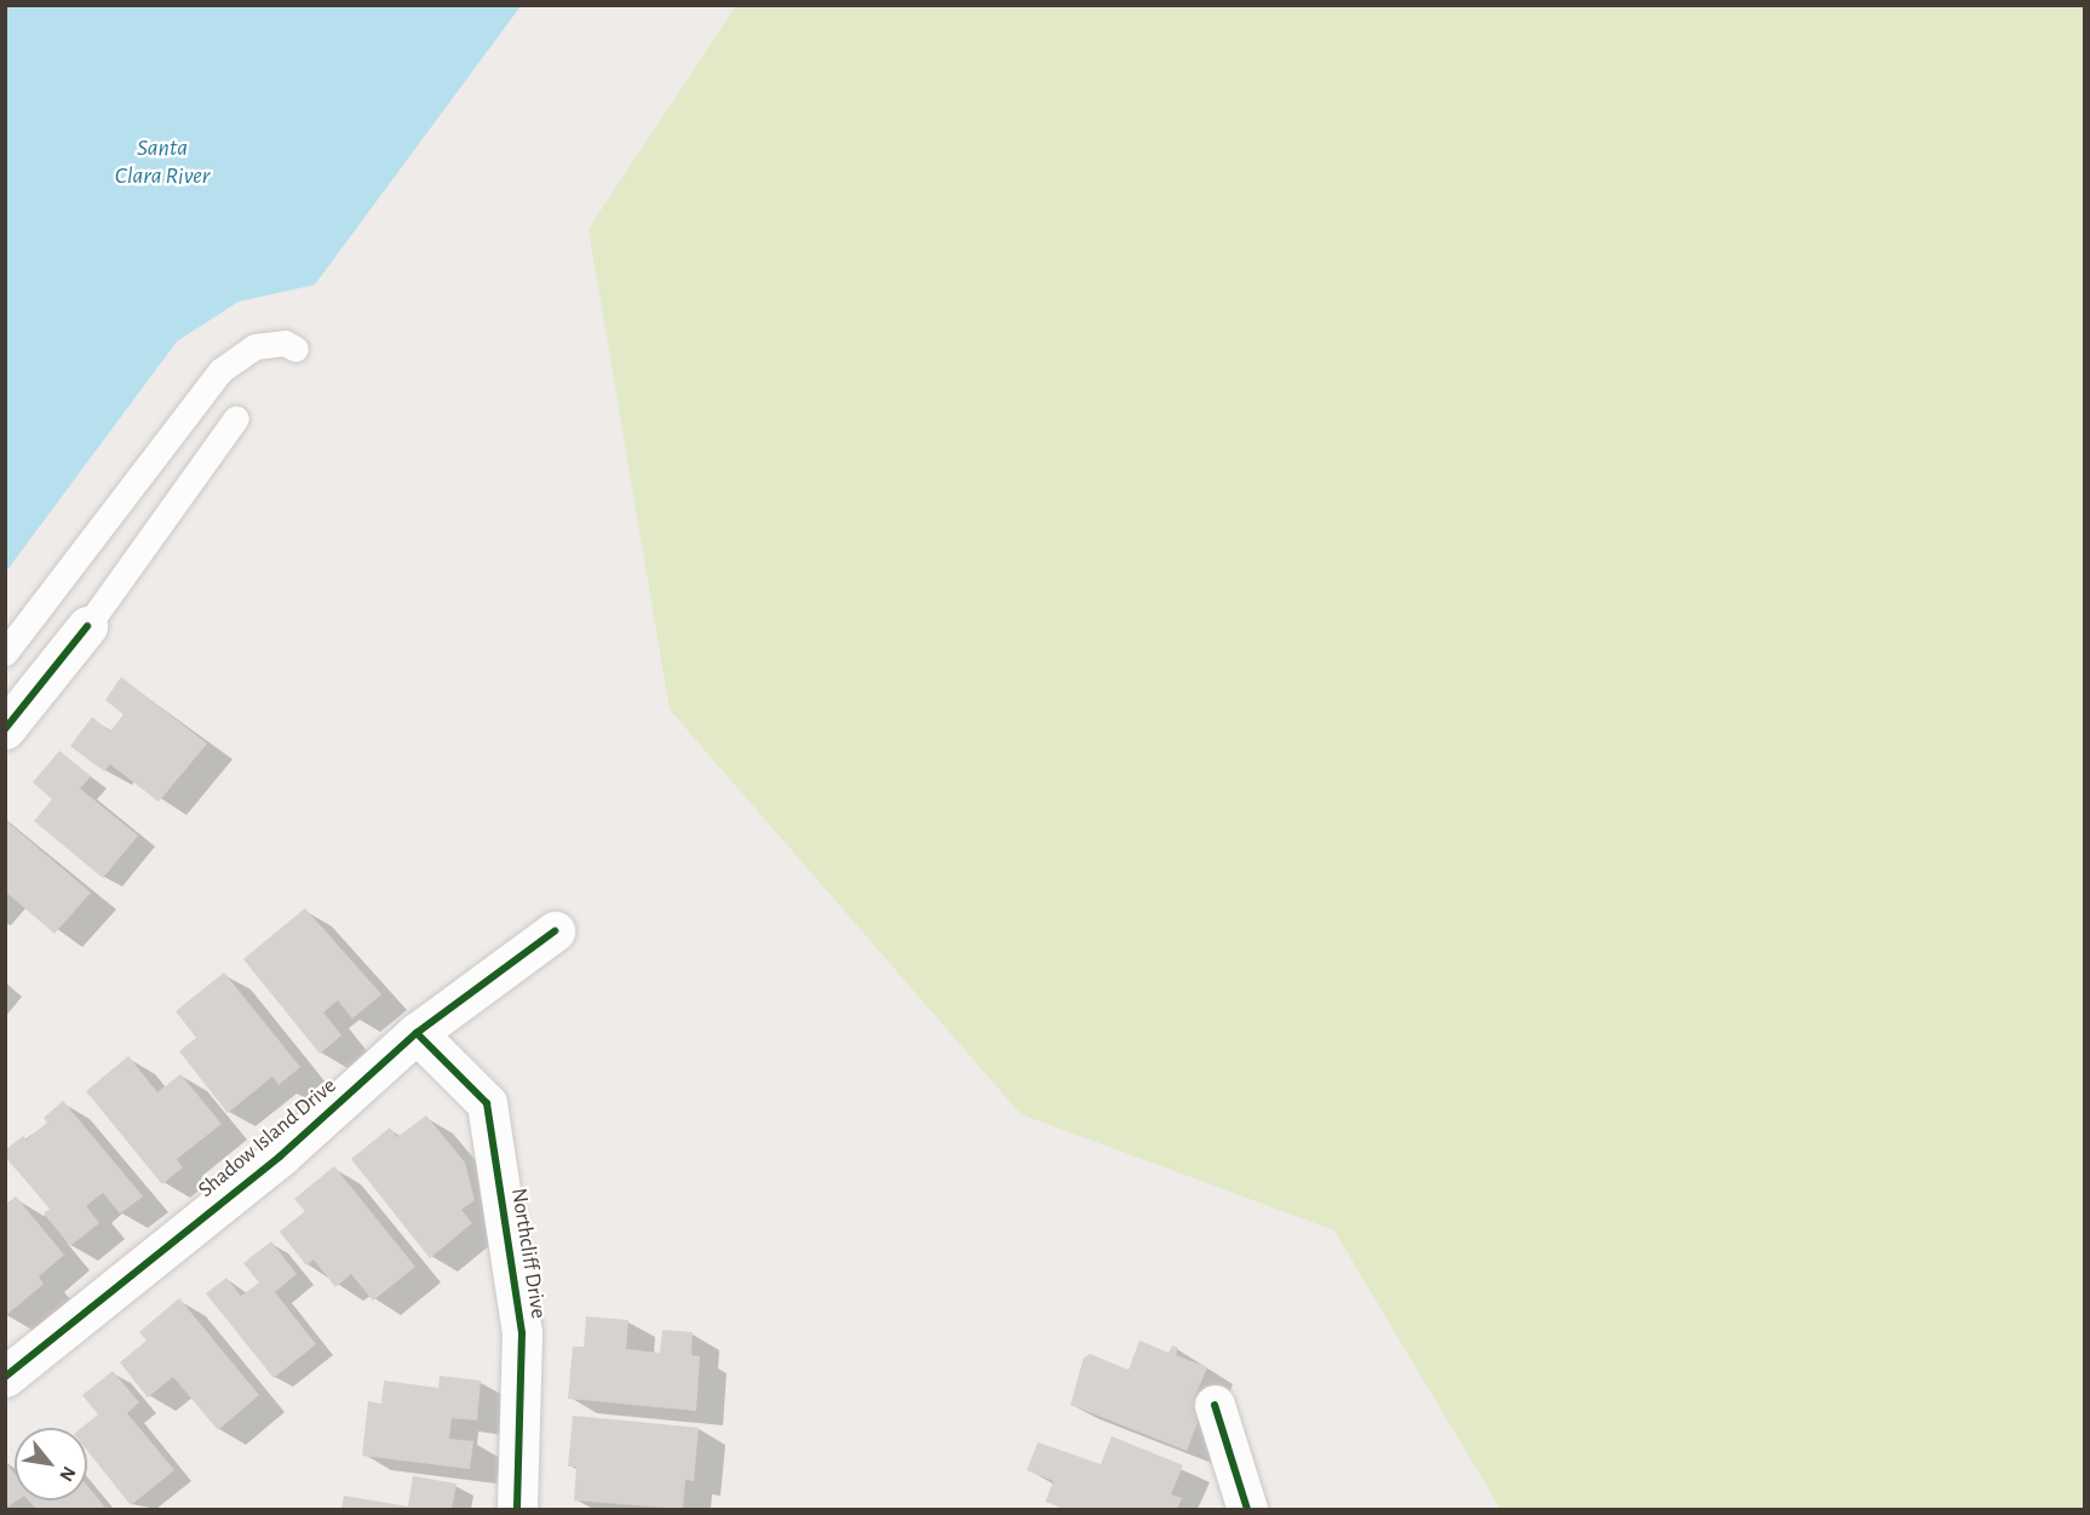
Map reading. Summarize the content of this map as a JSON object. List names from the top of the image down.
{
  "streets": {
    "street": ["Shadow Island Drive", "Northcliff Drive"]
  },
  "crossings": [
    ["Shadow Island Drive", "Northcliff Drive"]
  ],
  "water": ["Santa Clara River"],
  "north": "bottom right"
}
